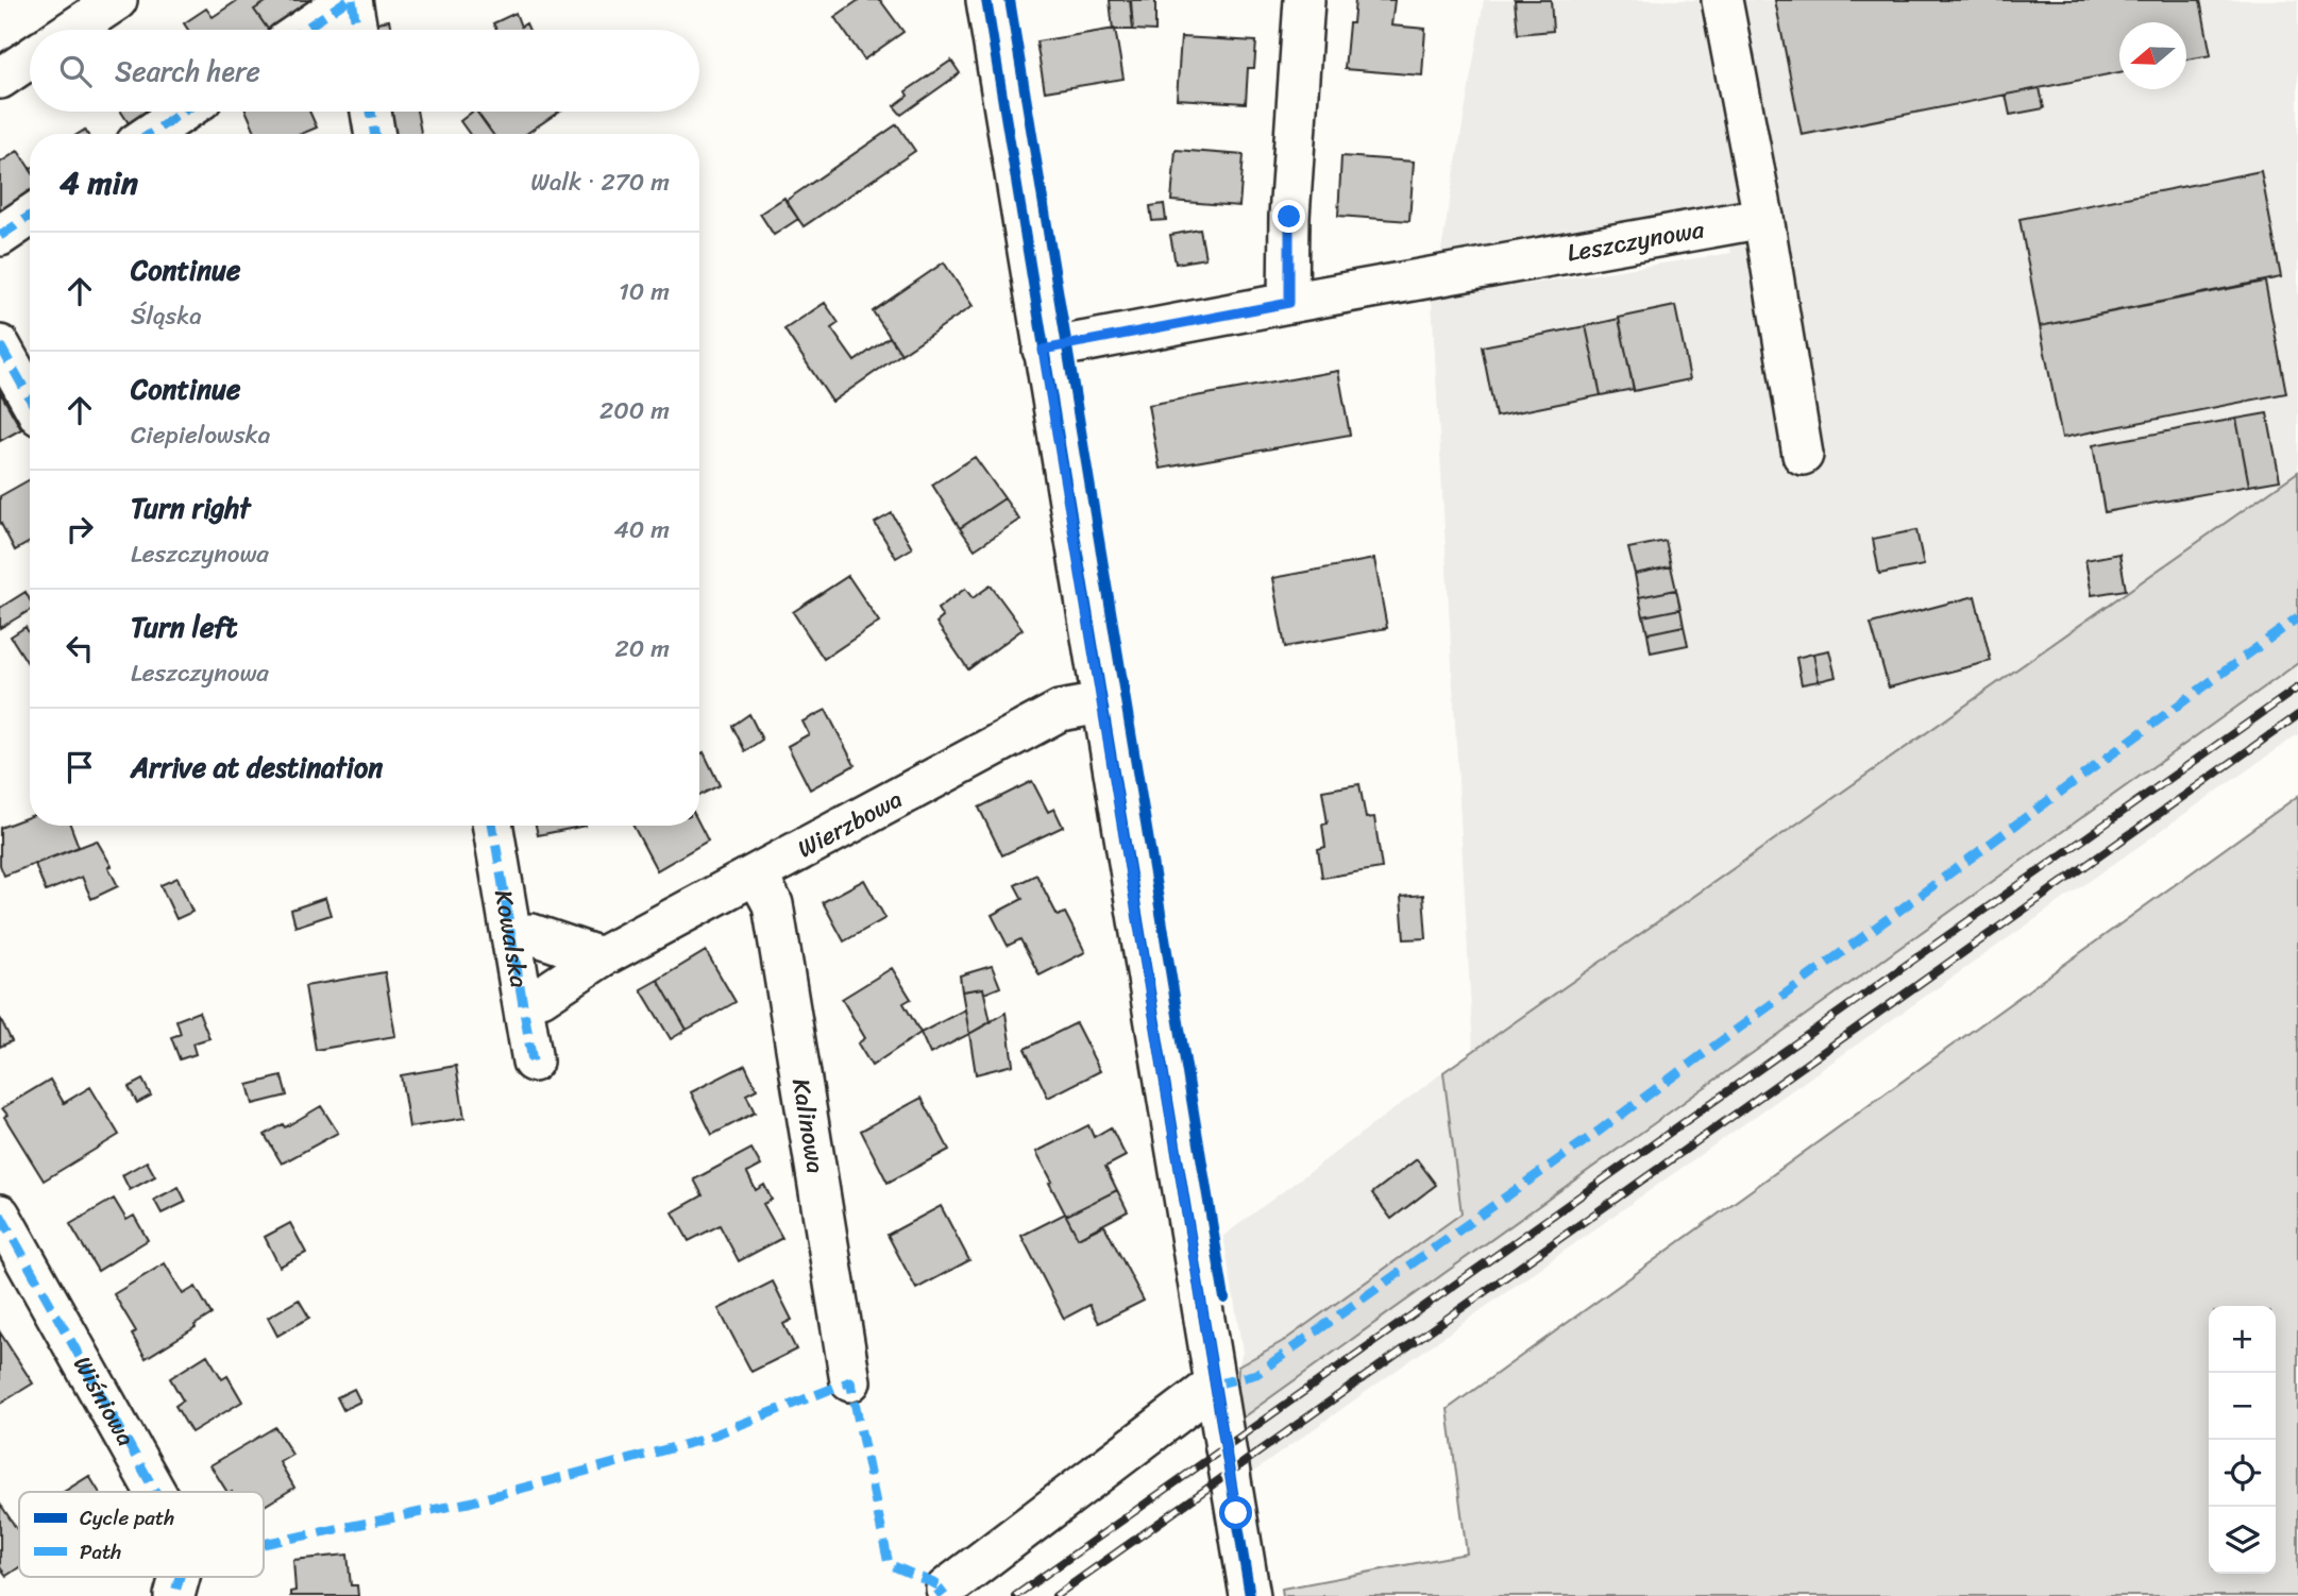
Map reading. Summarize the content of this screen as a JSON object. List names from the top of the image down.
{
  "streets": {
    "street": [
      "Leszczynowa",
      "Wierzbowa",
      "Kowalska",
      "Kalinowa",
      "Wiśniowa"
    ]
  },
  "crossings": [
    ["Wierzbowa", "Kowalska"],
    ["Wierzbowa", "Kalinowa"]
  ],
  "legend": ["Cycle path", "Path"],
  "north": "left",
  "page": {
    "search": "Search here",
    "heading": ["4 min", "Walk · 270 m"],
    "list": [
      ["Continue", "Śląska", "10 m"],
      ["Continue", "Ciepielowska", "200 m"],
      ["Turn right", "Leszczynowa", "40 m"],
      ["Turn left", "Leszczynowa", "20 m"],
      "Arrive at destination"
    ],
    "map_buttons": ["+", "−"]
  }
}
